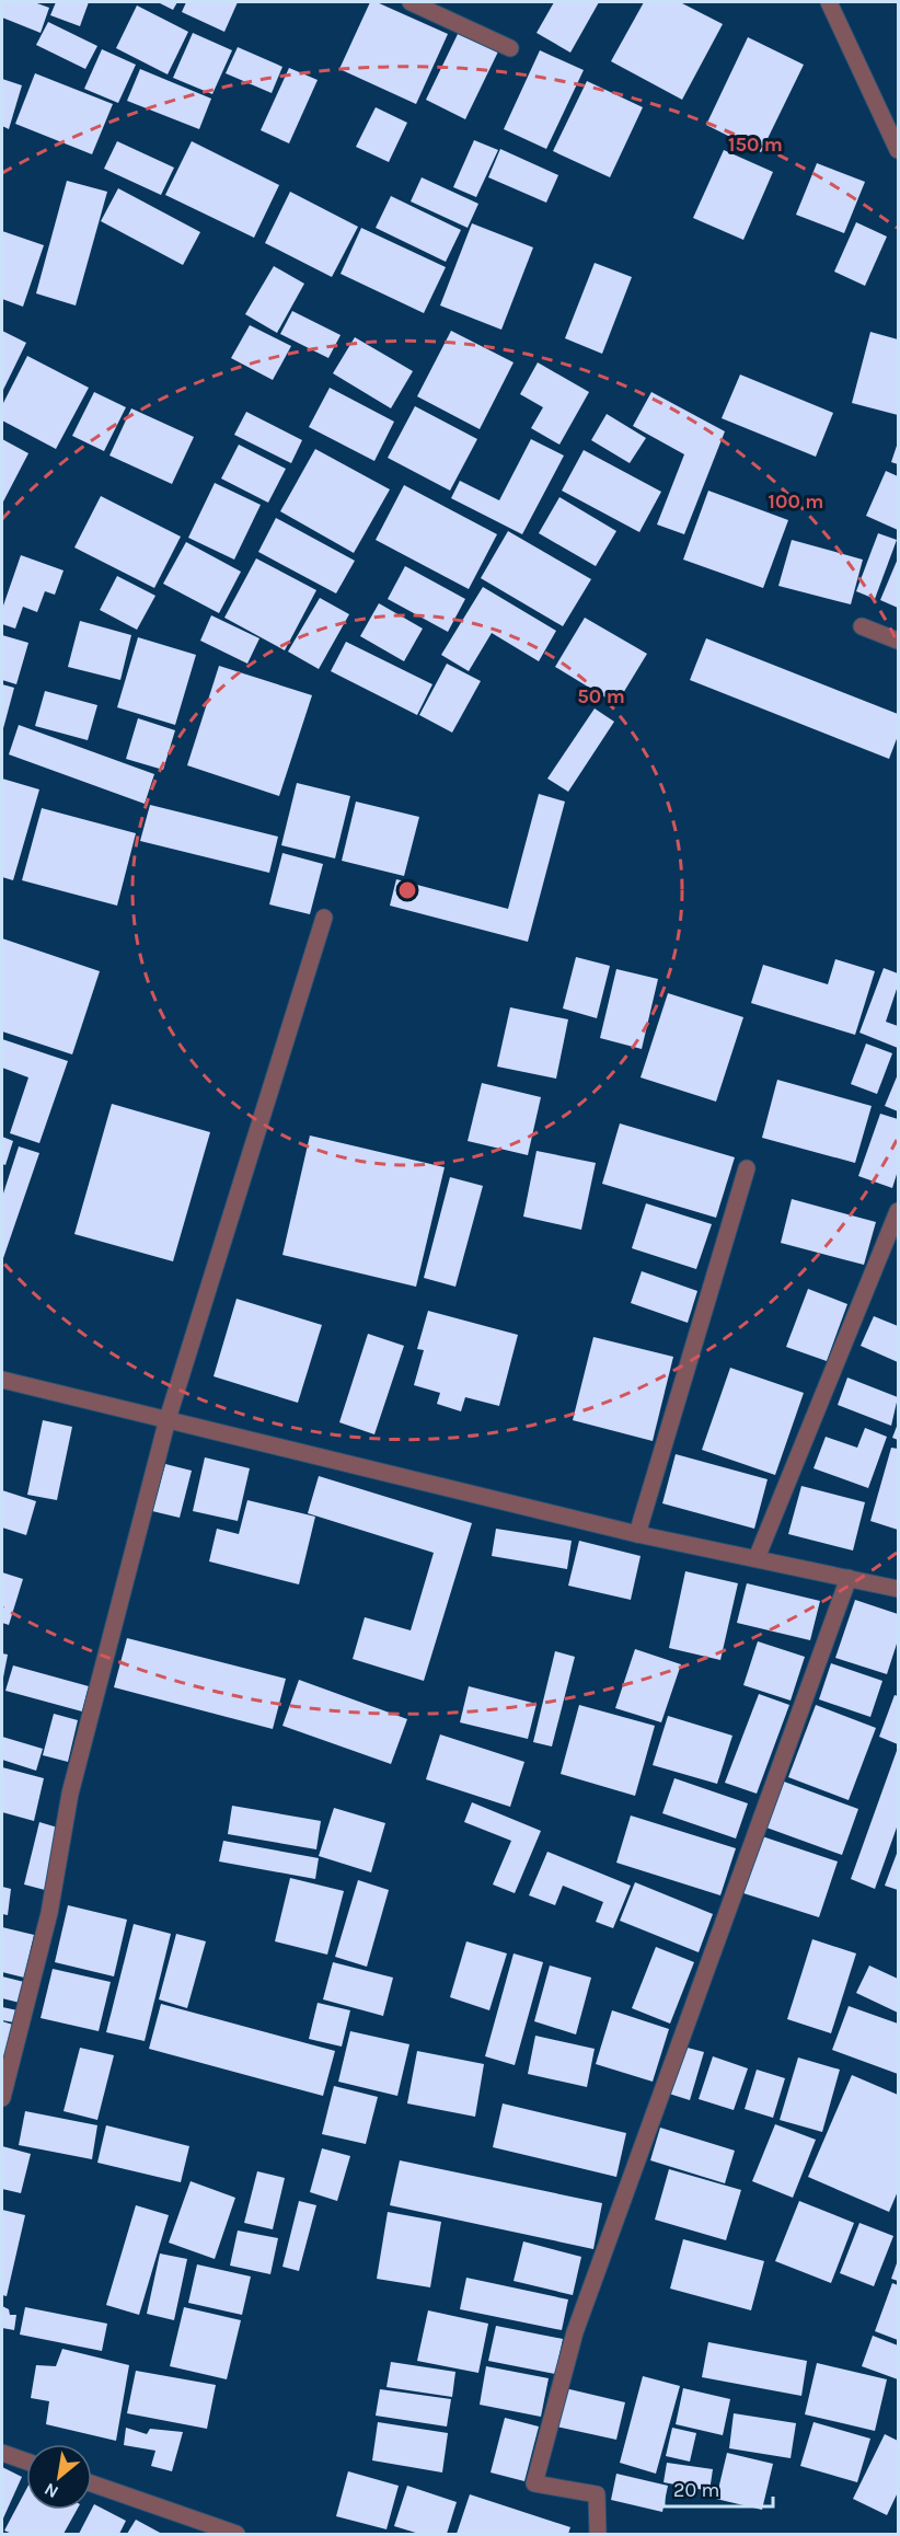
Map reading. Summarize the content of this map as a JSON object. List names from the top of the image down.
{
  "scale_bar": "20 m",
  "north": "bottom left",
  "rings": ["150 m", "100 m", "50 m"]
}
